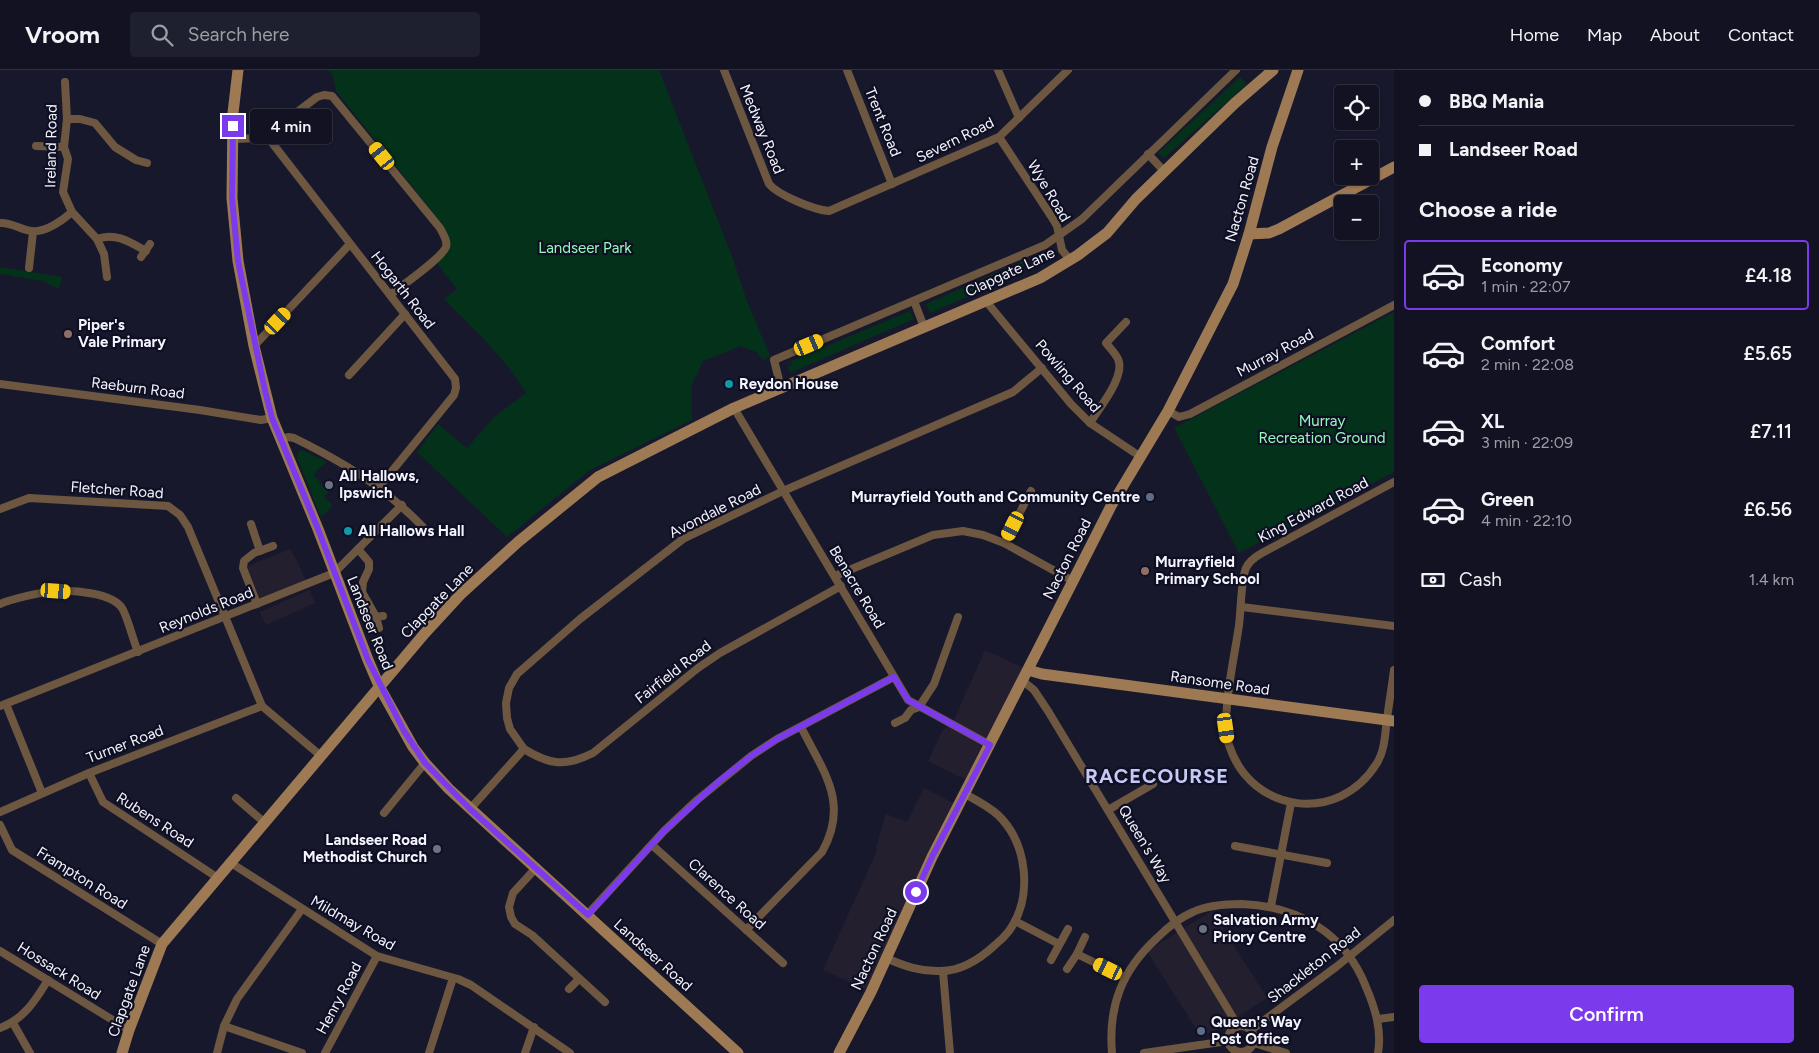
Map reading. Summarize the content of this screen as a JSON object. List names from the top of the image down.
{
  "streets": {
    "street": [
      "Trent Road",
      "Medway Road",
      "Severn Road",
      "Ireland Road",
      "Wye Road",
      "Nacton Road",
      "Clapgate Lane",
      "Hogarth Road",
      "Murray Road",
      "Powling Road",
      "Raeburn Road",
      "Fletcher Road",
      "King Edward Road",
      "Avondale Road",
      "Benacre Road",
      "Reynolds Road",
      "Landseer Road",
      "Fairfield Road",
      "Ransome Road",
      "Turner Road",
      "Rubens Road",
      "Queen's Way",
      "Frampton Road",
      "Clarence Road",
      "Mildmay Road",
      "Shackleton Road",
      "Hossack Road",
      "Henry Road"
    ]
  },
  "crossings": [
    ["Trent Road", "Medway Road"],
    ["Trent Road", "Severn Road"],
    ["Medway Road", "Severn Road"],
    ["Severn Road", "Wye Road"],
    ["Wye Road", "Clapgate Lane"],
    ["Nacton Road", "Murray Road"],
    ["Nacton Road", "Powling Road"],
    ["Nacton Road", "Benacre Road"],
    ["Nacton Road", "Ransome Road"],
    ["Nacton Road", "Queen's Way"],
    ["Clapgate Lane", "Powling Road"],
    ["Clapgate Lane", "Benacre Road"],
    ["Clapgate Lane", "Landseer Road"],
    ["Clapgate Lane", "Rubens Road"],
    ["Clapgate Lane", "Frampton Road"],
    ["Clapgate Lane", "Mildmay Road"],
    ["Clapgate Lane", "Hossack Road"],
    ["Powling Road", "Avondale Road"],
    ["Raeburn Road", "Landseer Road"],
    ["Fletcher Road", "Reynolds Road"],
    ["Fletcher Road", "Turner Road"],
    ["Avondale Road", "Benacre Road"],
    ["Avondale Road", "Fairfield Road"],
    ["Benacre Road", "Fairfield Road"],
    ["Reynolds Road", "Landseer Road"],
    ["Turner Road", "Rubens Road"],
    ["Queen's Way", "Shackleton Road"],
    ["Mildmay Road", "Henry Road"]
  ],
  "districts": ["RACECOURSE"],
  "parks": ["Landseer Park", "Murray Recreation Ground"],
  "places": [
    "Piper's Vale Primary",
    "Reydon House",
    "All Hallows, Ipswich",
    "Murrayfield Youth and Community Centre",
    "All Hallows Hall",
    "Murrayfield Primary School",
    "Landseer Road Methodist Church",
    "Salvation Army Priory Centre",
    "Queen's Way Post Office"
  ],
  "page": {
    "header": "Vroom",
    "search": "Search here",
    "nav": [
      "Home",
      "Map",
      "About",
      "Contact"
    ],
    "banner": ["BBQ Mania", "Landseer Road"],
    "map_buttons": ["+", "−"],
    "bubble": "4 min",
    "heading": "Choose a ride",
    "list": [
      {
        "name": "Economy",
        "note": "1 min · 22:07",
        "value": "£4.18"
      },
      {
        "name": "Comfort",
        "note": "2 min · 22:08",
        "value": "£5.65"
      },
      {
        "name": "XL",
        "note": "3 min · 22:09",
        "value": "£7.11"
      },
      {
        "name": "Green",
        "note": "4 min · 22:10",
        "value": "£6.56"
      }
    ],
    "pay": ["Cash", "1.4 km"],
    "buttons": "Confirm"
  }
}
